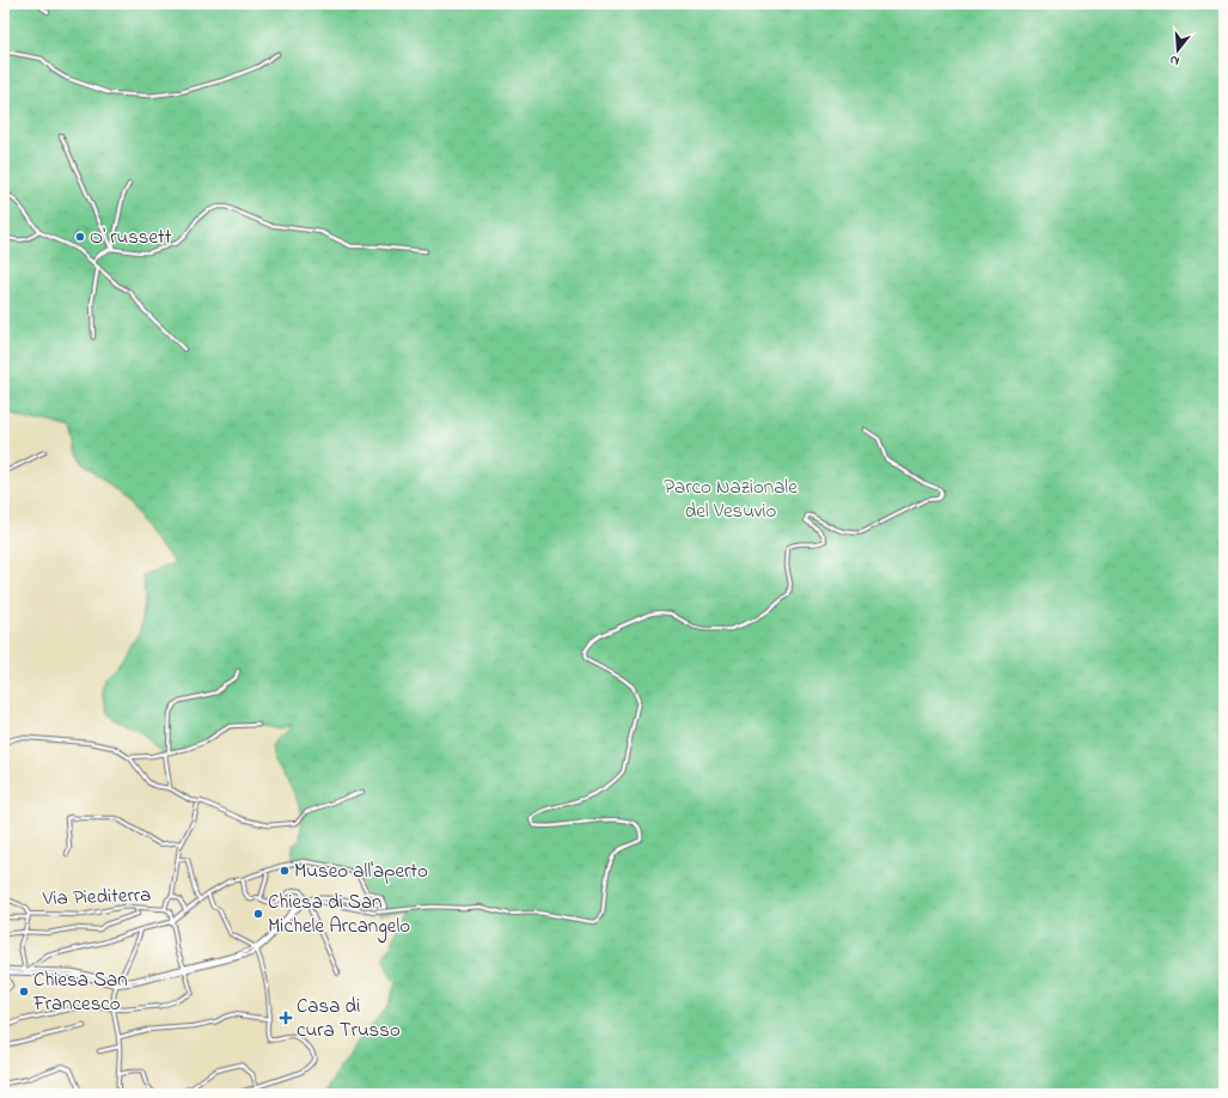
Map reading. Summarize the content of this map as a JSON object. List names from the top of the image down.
{
  "streets": {
    "street": ["Via Piediterra"]
  },
  "parks": ["Parco Nazionale del Vesuvio"],
  "places": {
    "other": [
      "O' russett",
      "Museo all'aperto",
      "Chiesa di San Michele Arcangelo",
      "Chiesa San Francesco"
    ],
    "health": ["Casa di cura Trusso"]
  },
  "north": "bottom"
}
